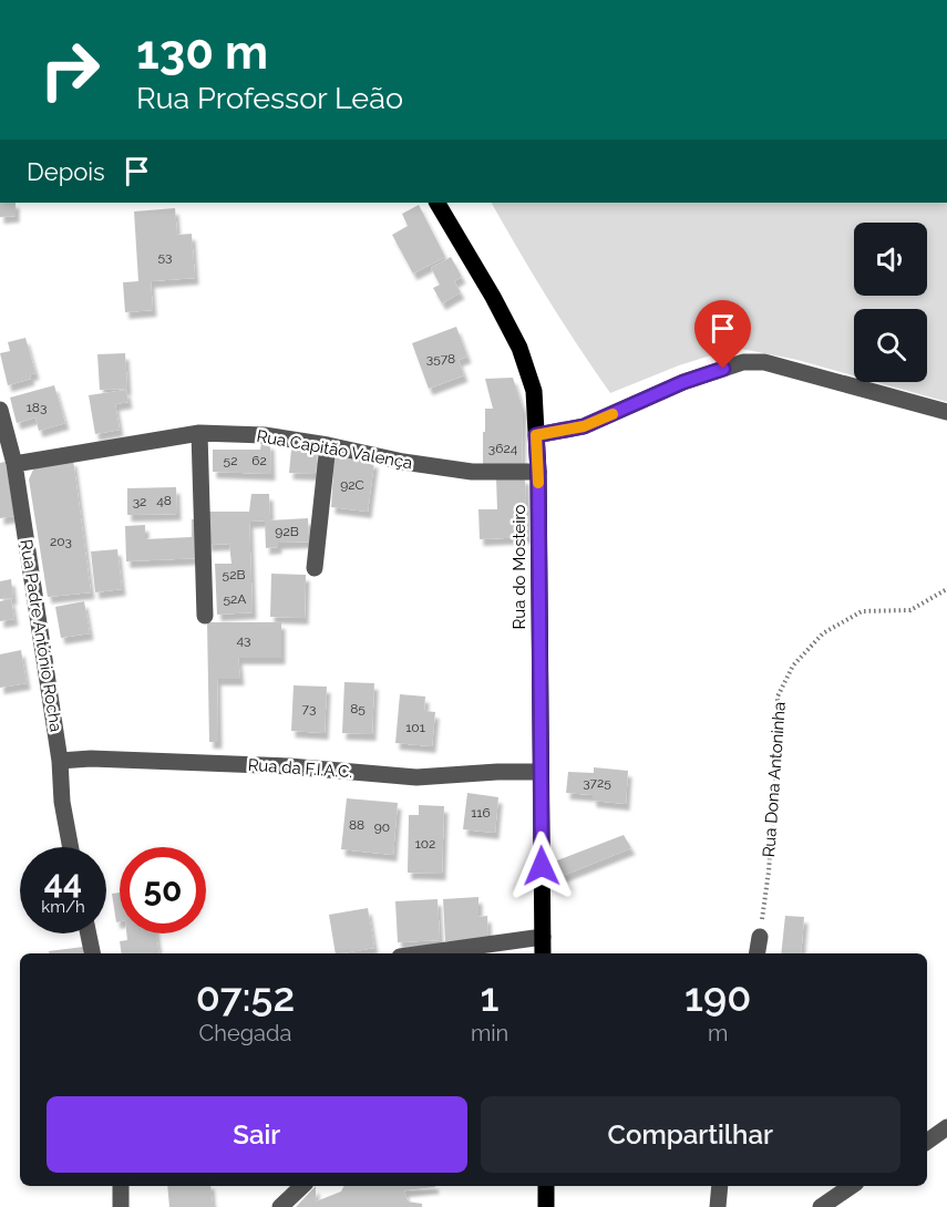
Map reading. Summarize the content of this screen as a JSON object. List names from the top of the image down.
{
  "streets": {
    "main road": ["Rua do Mosteiro"],
    "street": ["Rua Capitão Valença", "Rua Padre António Rocha", "Rua da F.I.A.C."],
    "path": ["Rua Dona Antoninha"]
  },
  "crossings": [
    ["Rua Capitão Valença", "Rua do Mosteiro"],
    ["Rua Capitão Valença", "Rua Padre António Rocha"],
    ["Rua do Mosteiro", "Rua da F.I.A.C."],
    ["Rua Padre António Rocha", "Rua da F.I.A.C."]
  ],
  "house_numbers": [
    "53",
    "3578",
    "183",
    "3624",
    "52",
    "62",
    "92C",
    "48",
    "32",
    "92B",
    "203",
    "52B",
    "52A",
    "43",
    "73",
    "85",
    "101",
    "3725",
    "116",
    "88",
    "90",
    "102"
  ],
  "page": {
    "turn": ["130 m", "Rua Professor Leão"],
    "then": "Depois",
    "speed": "44 km/h",
    "limit": "50",
    "eta": [
      "07:52",
      "Chegada",
      "1",
      "min",
      "190",
      "m"
    ],
    "buttons": ["Sair", "Compartilhar"]
  }
}
